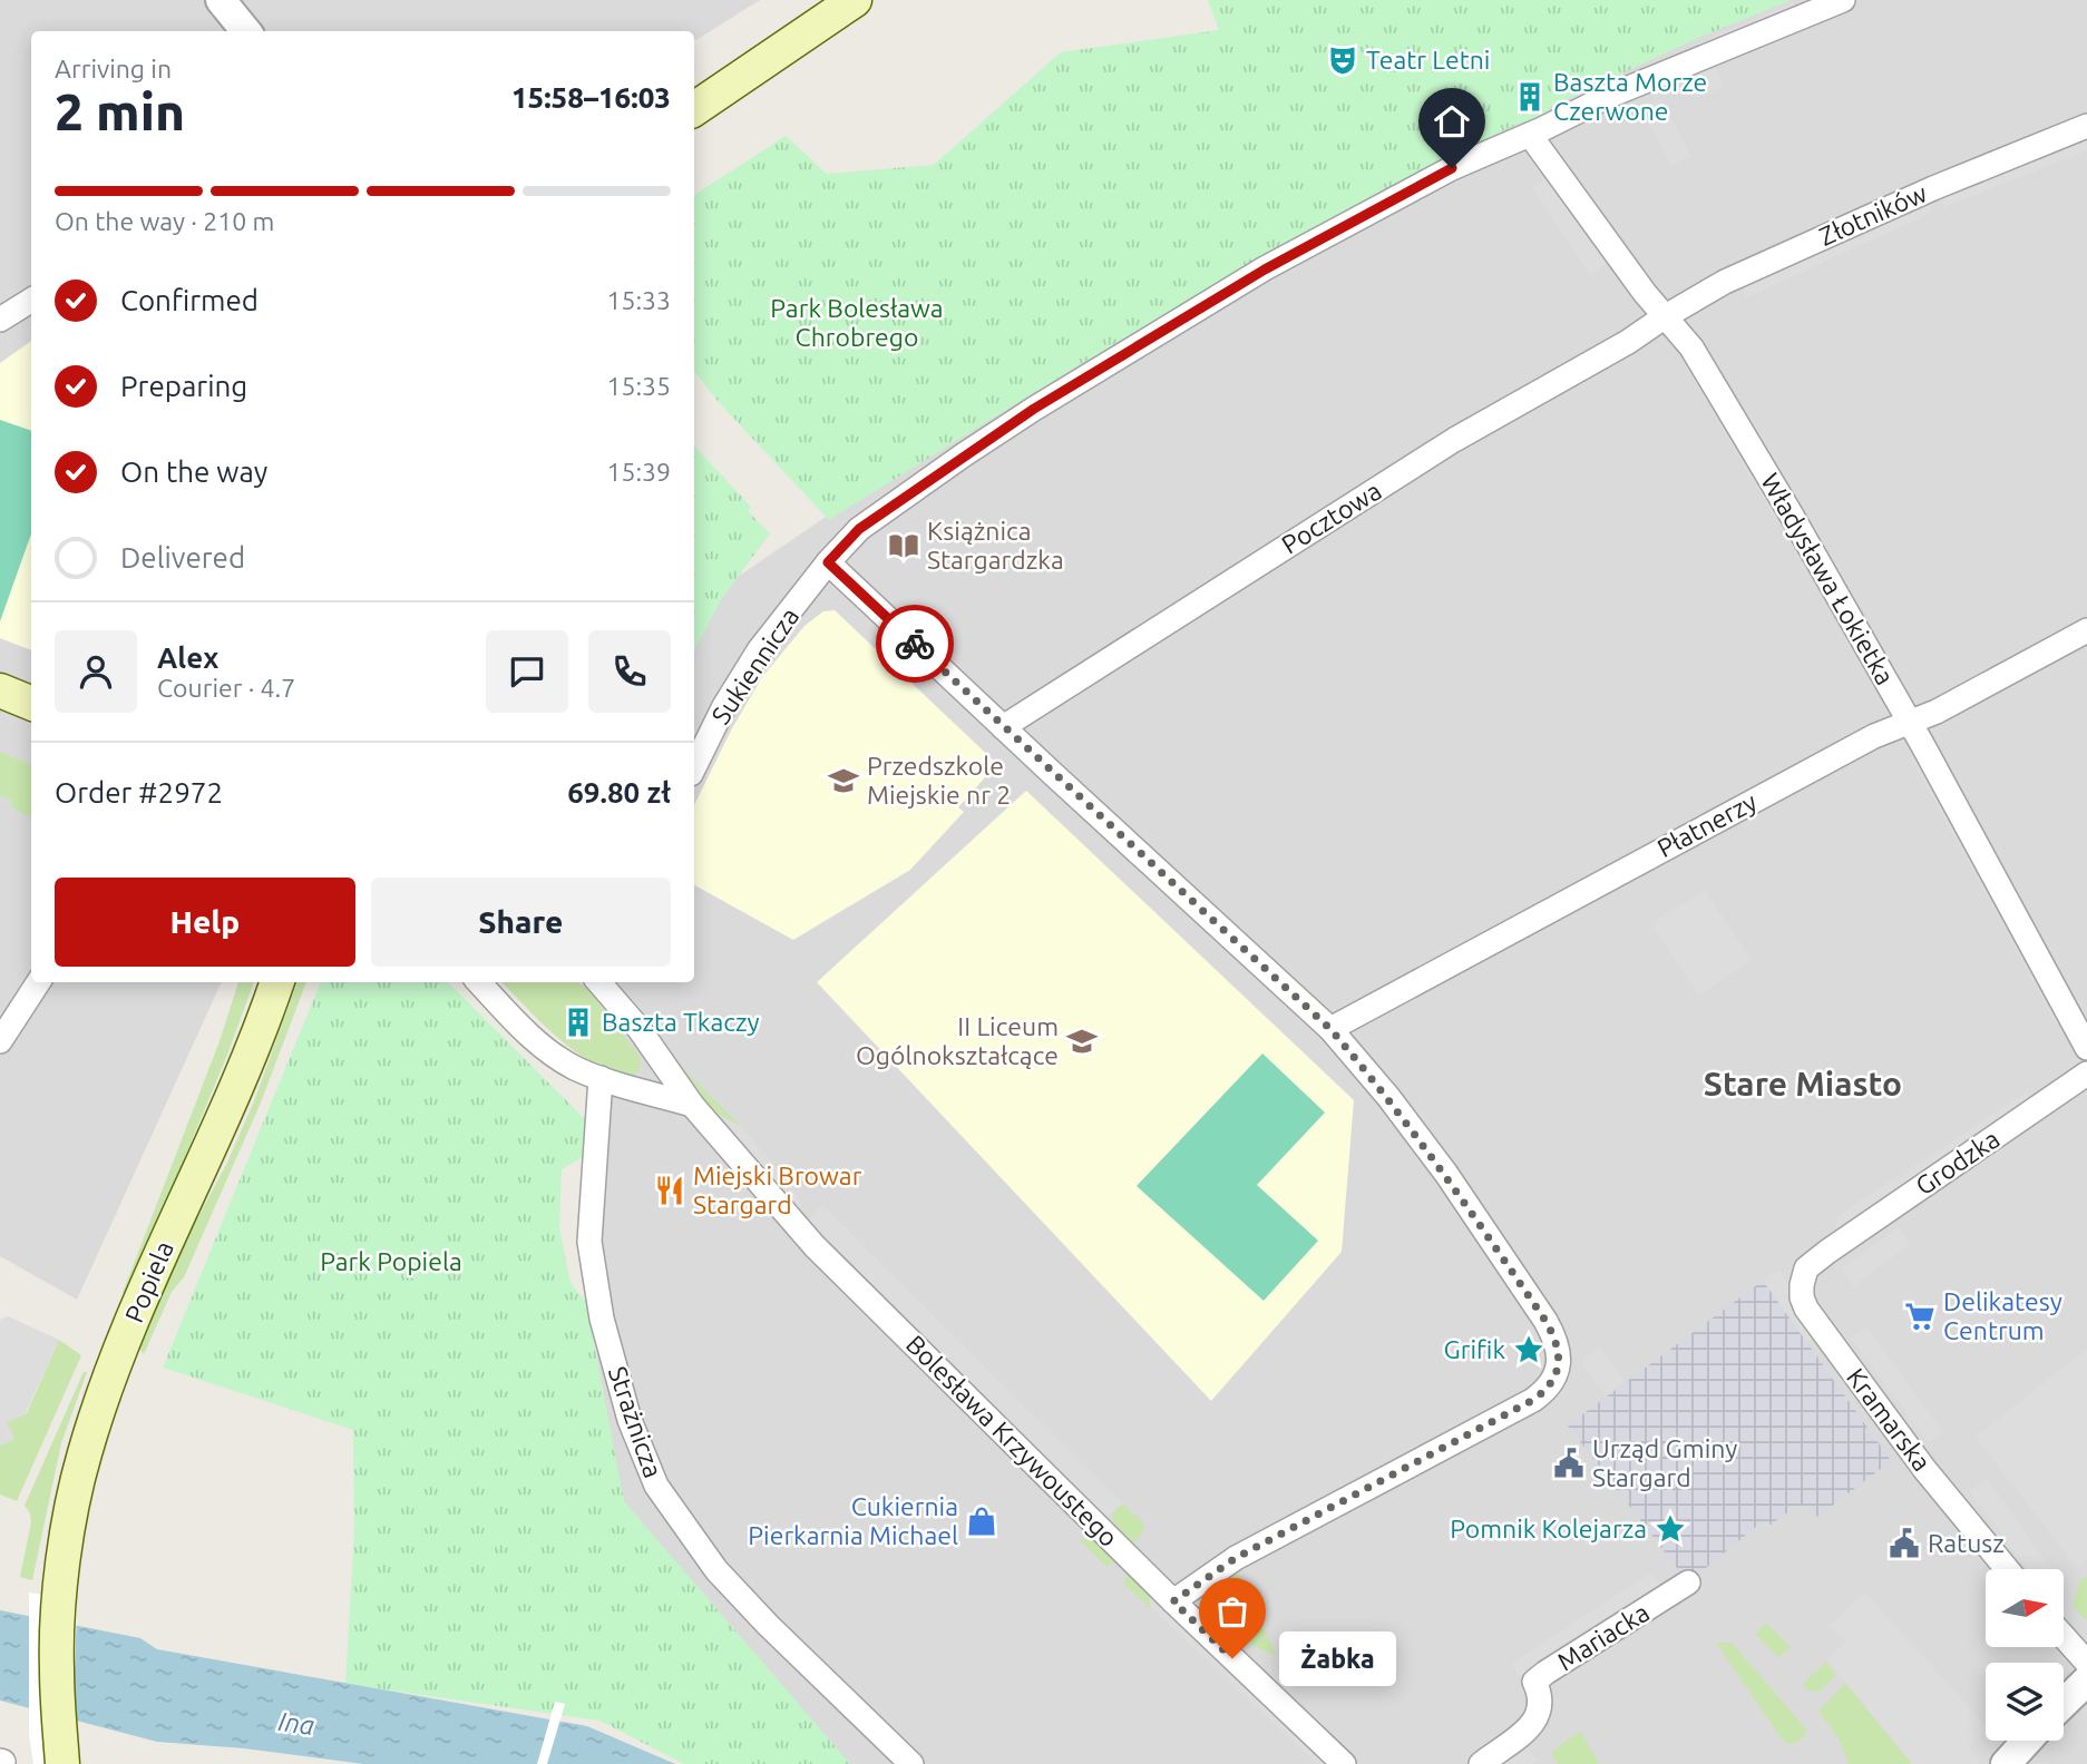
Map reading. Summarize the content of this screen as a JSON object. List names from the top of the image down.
{
  "streets": {
    "main road": ["Popiela"],
    "street": [
      "Złotników",
      "Pocztowa",
      "Władysława Łokietka",
      "Sukiennicza",
      "Płatnerzy",
      "Grodzka",
      "Kramarska",
      "Strażnicza",
      "Bolesława Krzywoustego",
      "Mariacka"
    ]
  },
  "crossings": [
    ["Złotników", "Pocztowa"],
    ["Złotników", "Władysława Łokietka"],
    ["Pocztowa", "Władysława Łokietka"],
    ["Władysława Łokietka", "Sukiennicza"],
    ["Władysława Łokietka", "Płatnerzy"],
    ["Grodzka", "Kramarska"]
  ],
  "districts": ["Stare Miasto"],
  "water": ["Ina"],
  "parks": ["Park Bolesława Chrobrego", "Park Popiela"],
  "places": {
    "theatre": ["Teatr Letni"],
    "building": ["Baszta Morze Czerwone", "Baszta Tkaczy"],
    "library": ["Książnica Stargardzka"],
    "school or university": ["Przedszkole Miejskie nr 2", "II Liceum Ogólnokształcące"],
    "restaurant": ["Miejski Browar Stargard"],
    "supermarket": ["Delikatesy Centrum"],
    "place": ["Grifik", "Pomnik Kolejarza"],
    "public building": ["Urząd Gminy Stargard", "Ratusz"],
    "shop": ["Cukiernia Pierkarnia Michael"],
    "other": ["Żabka"]
  },
  "north": "right",
  "page": {
    "heading": ["2 min", "Arriving in", "15:58–16:03"],
    "panel": [
      "Alex",
      "Courier · 4.7",
      "Order #2972",
      "69.80 zł"
    ],
    "bar": "On the way · 210 m",
    "list": [
      ["Confirmed", "15:33"],
      ["Preparing", "15:35"],
      ["On the way", "15:39"],
      "Delivered"
    ],
    "buttons": ["Help", "Share"],
    "bubble": "Żabka"
  }
}
